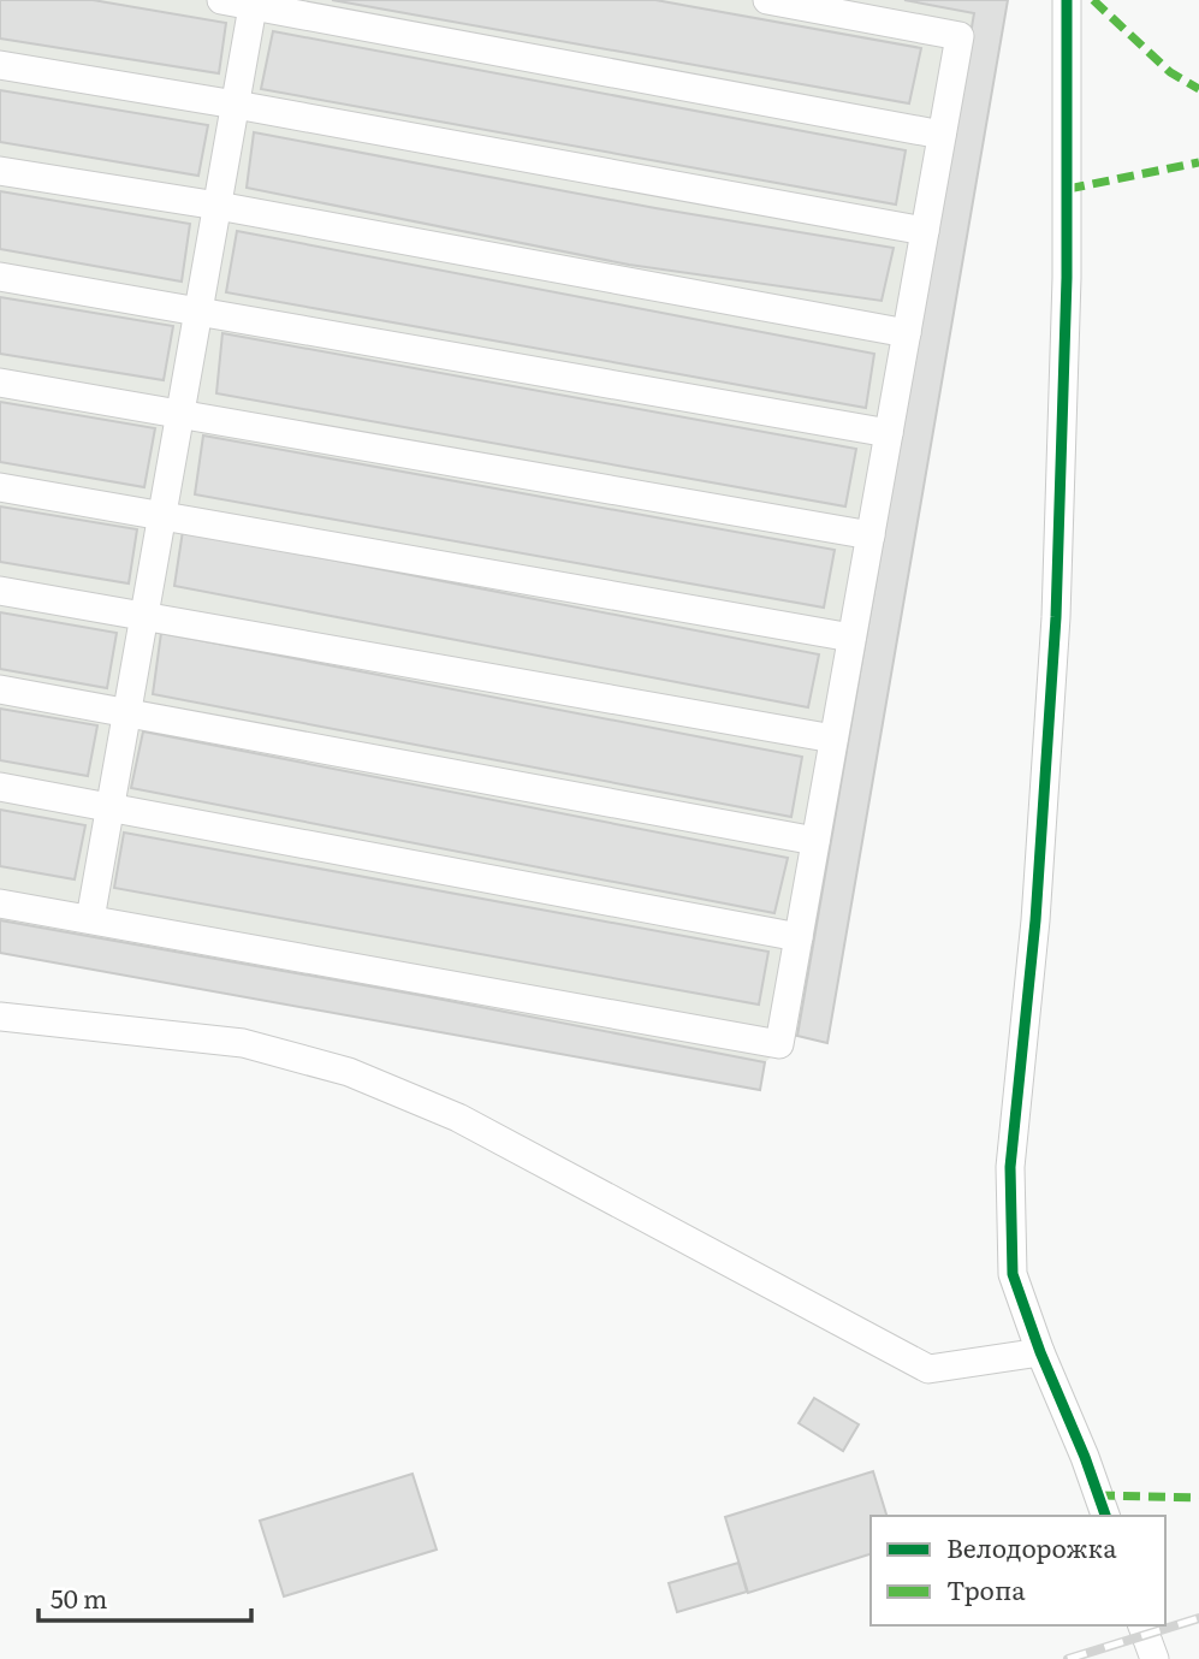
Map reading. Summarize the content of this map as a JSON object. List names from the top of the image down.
{
  "legend": ["Велодорожка", "Тропа"],
  "scale_bar": "50 m"
}
